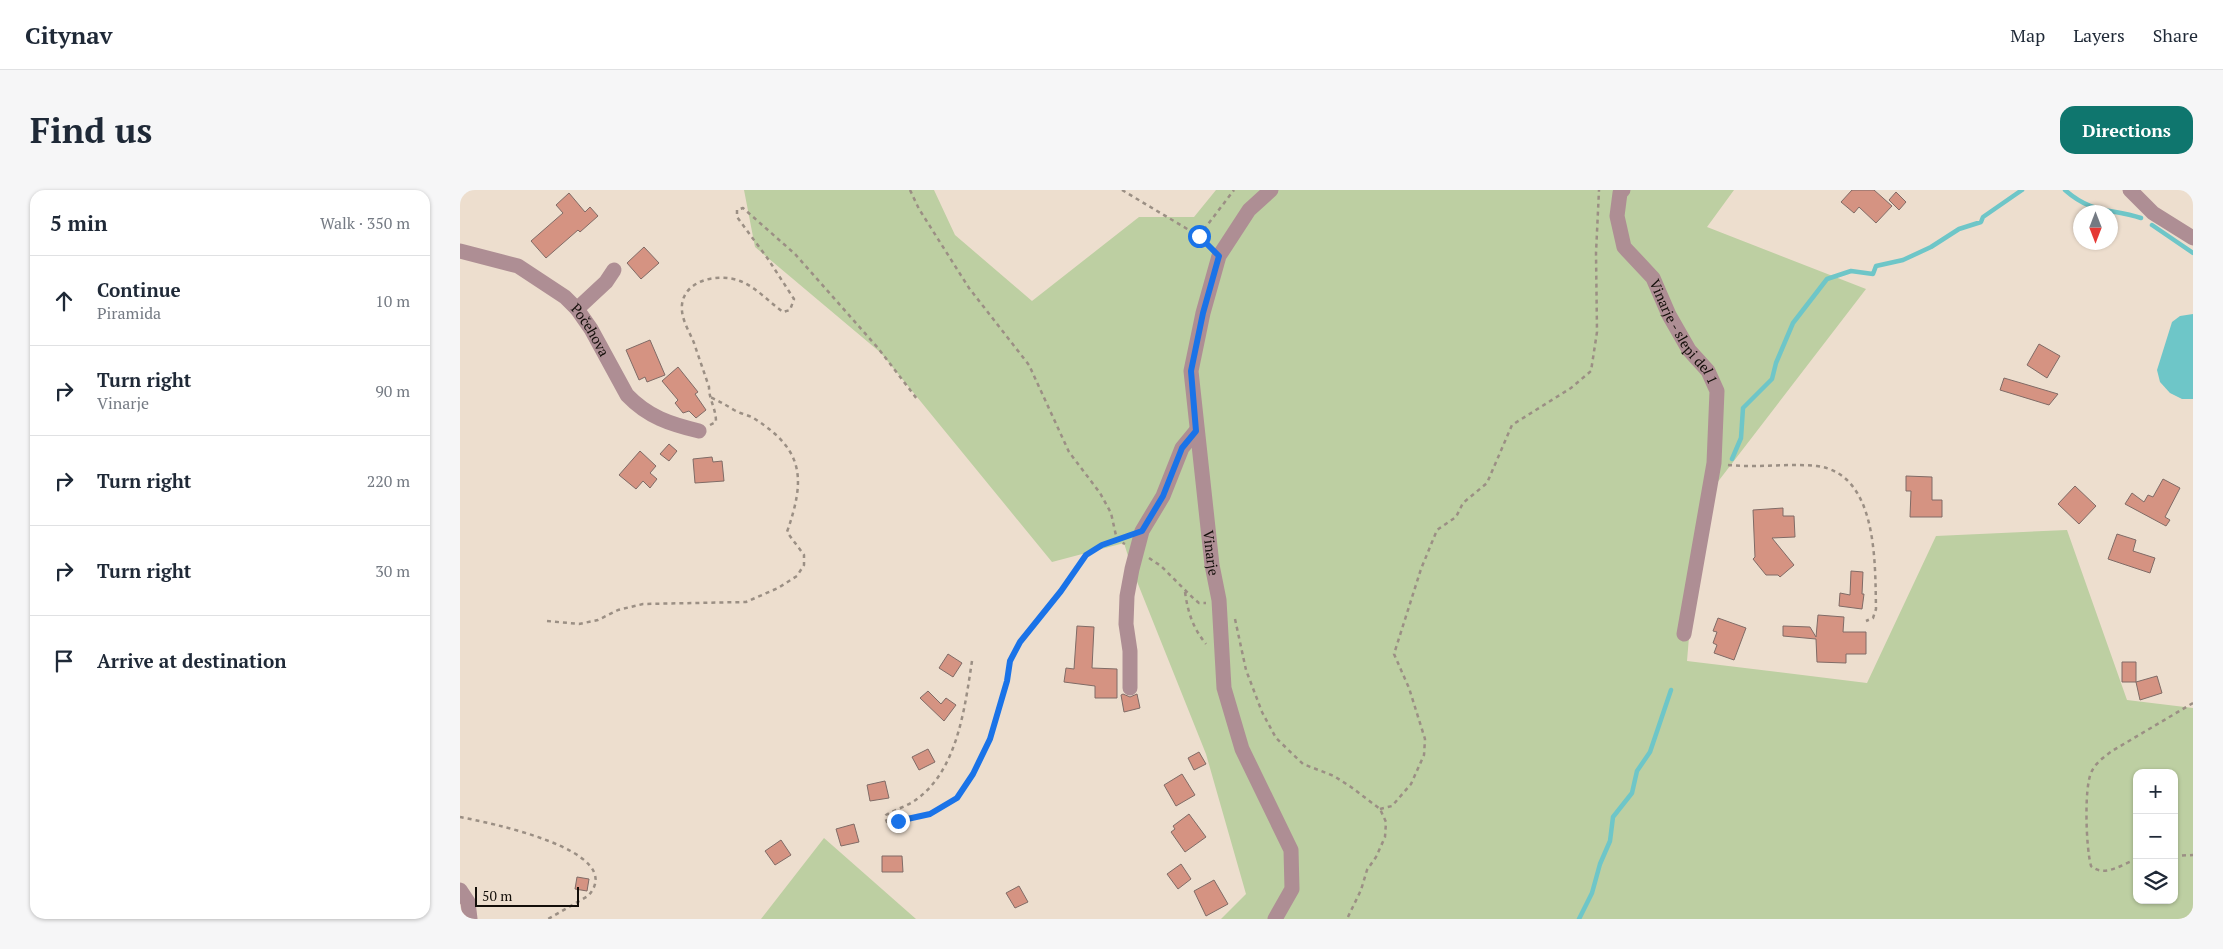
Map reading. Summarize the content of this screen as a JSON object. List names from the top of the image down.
{
  "streets": {
    "street": ["Počehova", "Vinarje - slepi del 1", "Vinarje"]
  },
  "scale_bar": "50 m",
  "north": "bottom",
  "page": {
    "header": "Citynav",
    "nav": ["Map", "Layers", "Share"],
    "buttons": "Directions",
    "title": "Find us",
    "heading": ["5 min", "Walk · 350 m"],
    "list": [
      ["Continue", "Piramida", "10 m"],
      ["Turn right", "Vinarje", "90 m"],
      ["Turn right", "220 m"],
      ["Turn right", "30 m"],
      "Arrive at destination"
    ],
    "map_buttons": ["+", "−"],
    "scale": "50 m"
  }
}
